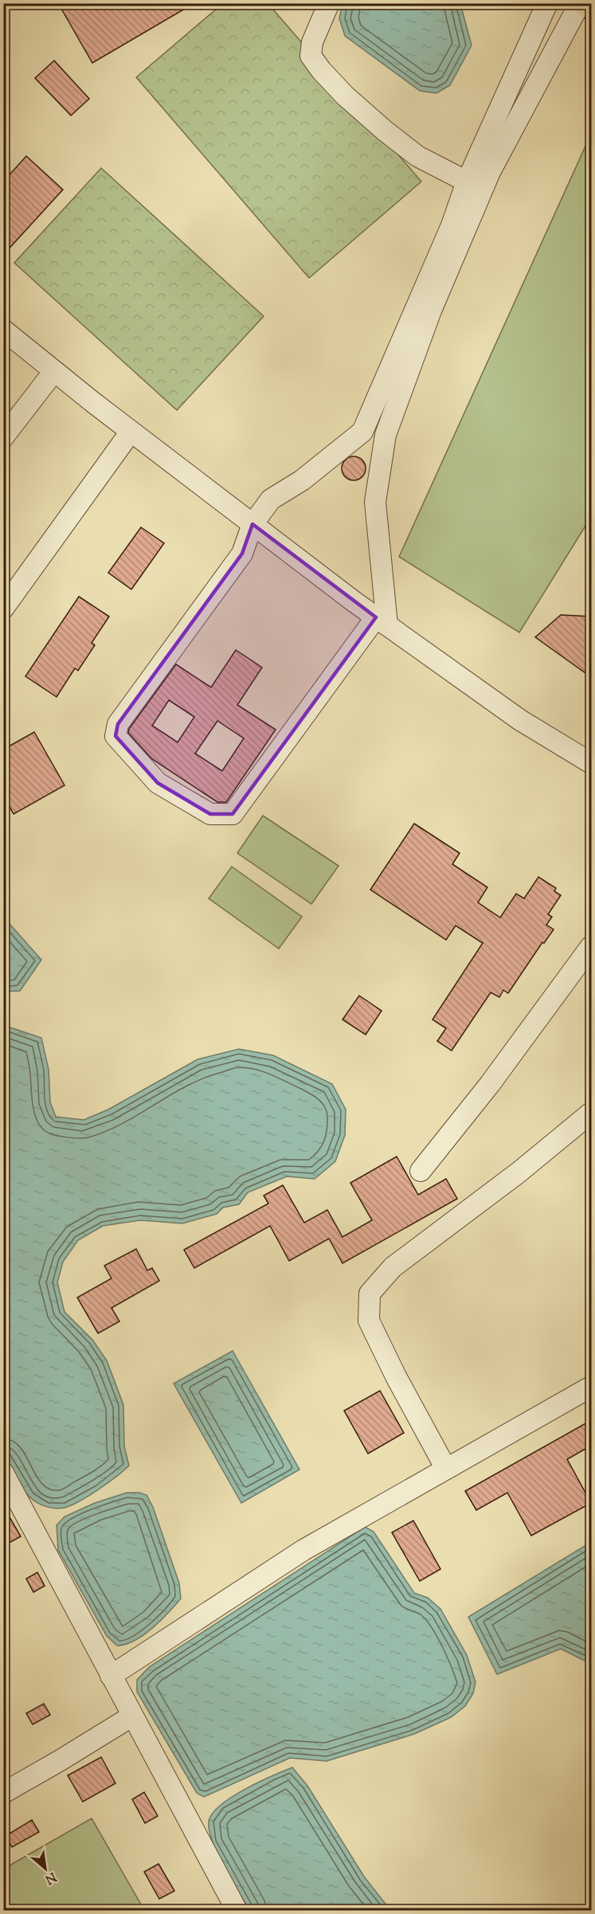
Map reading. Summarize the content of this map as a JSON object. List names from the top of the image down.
{
  "north": "bottom right"
}
